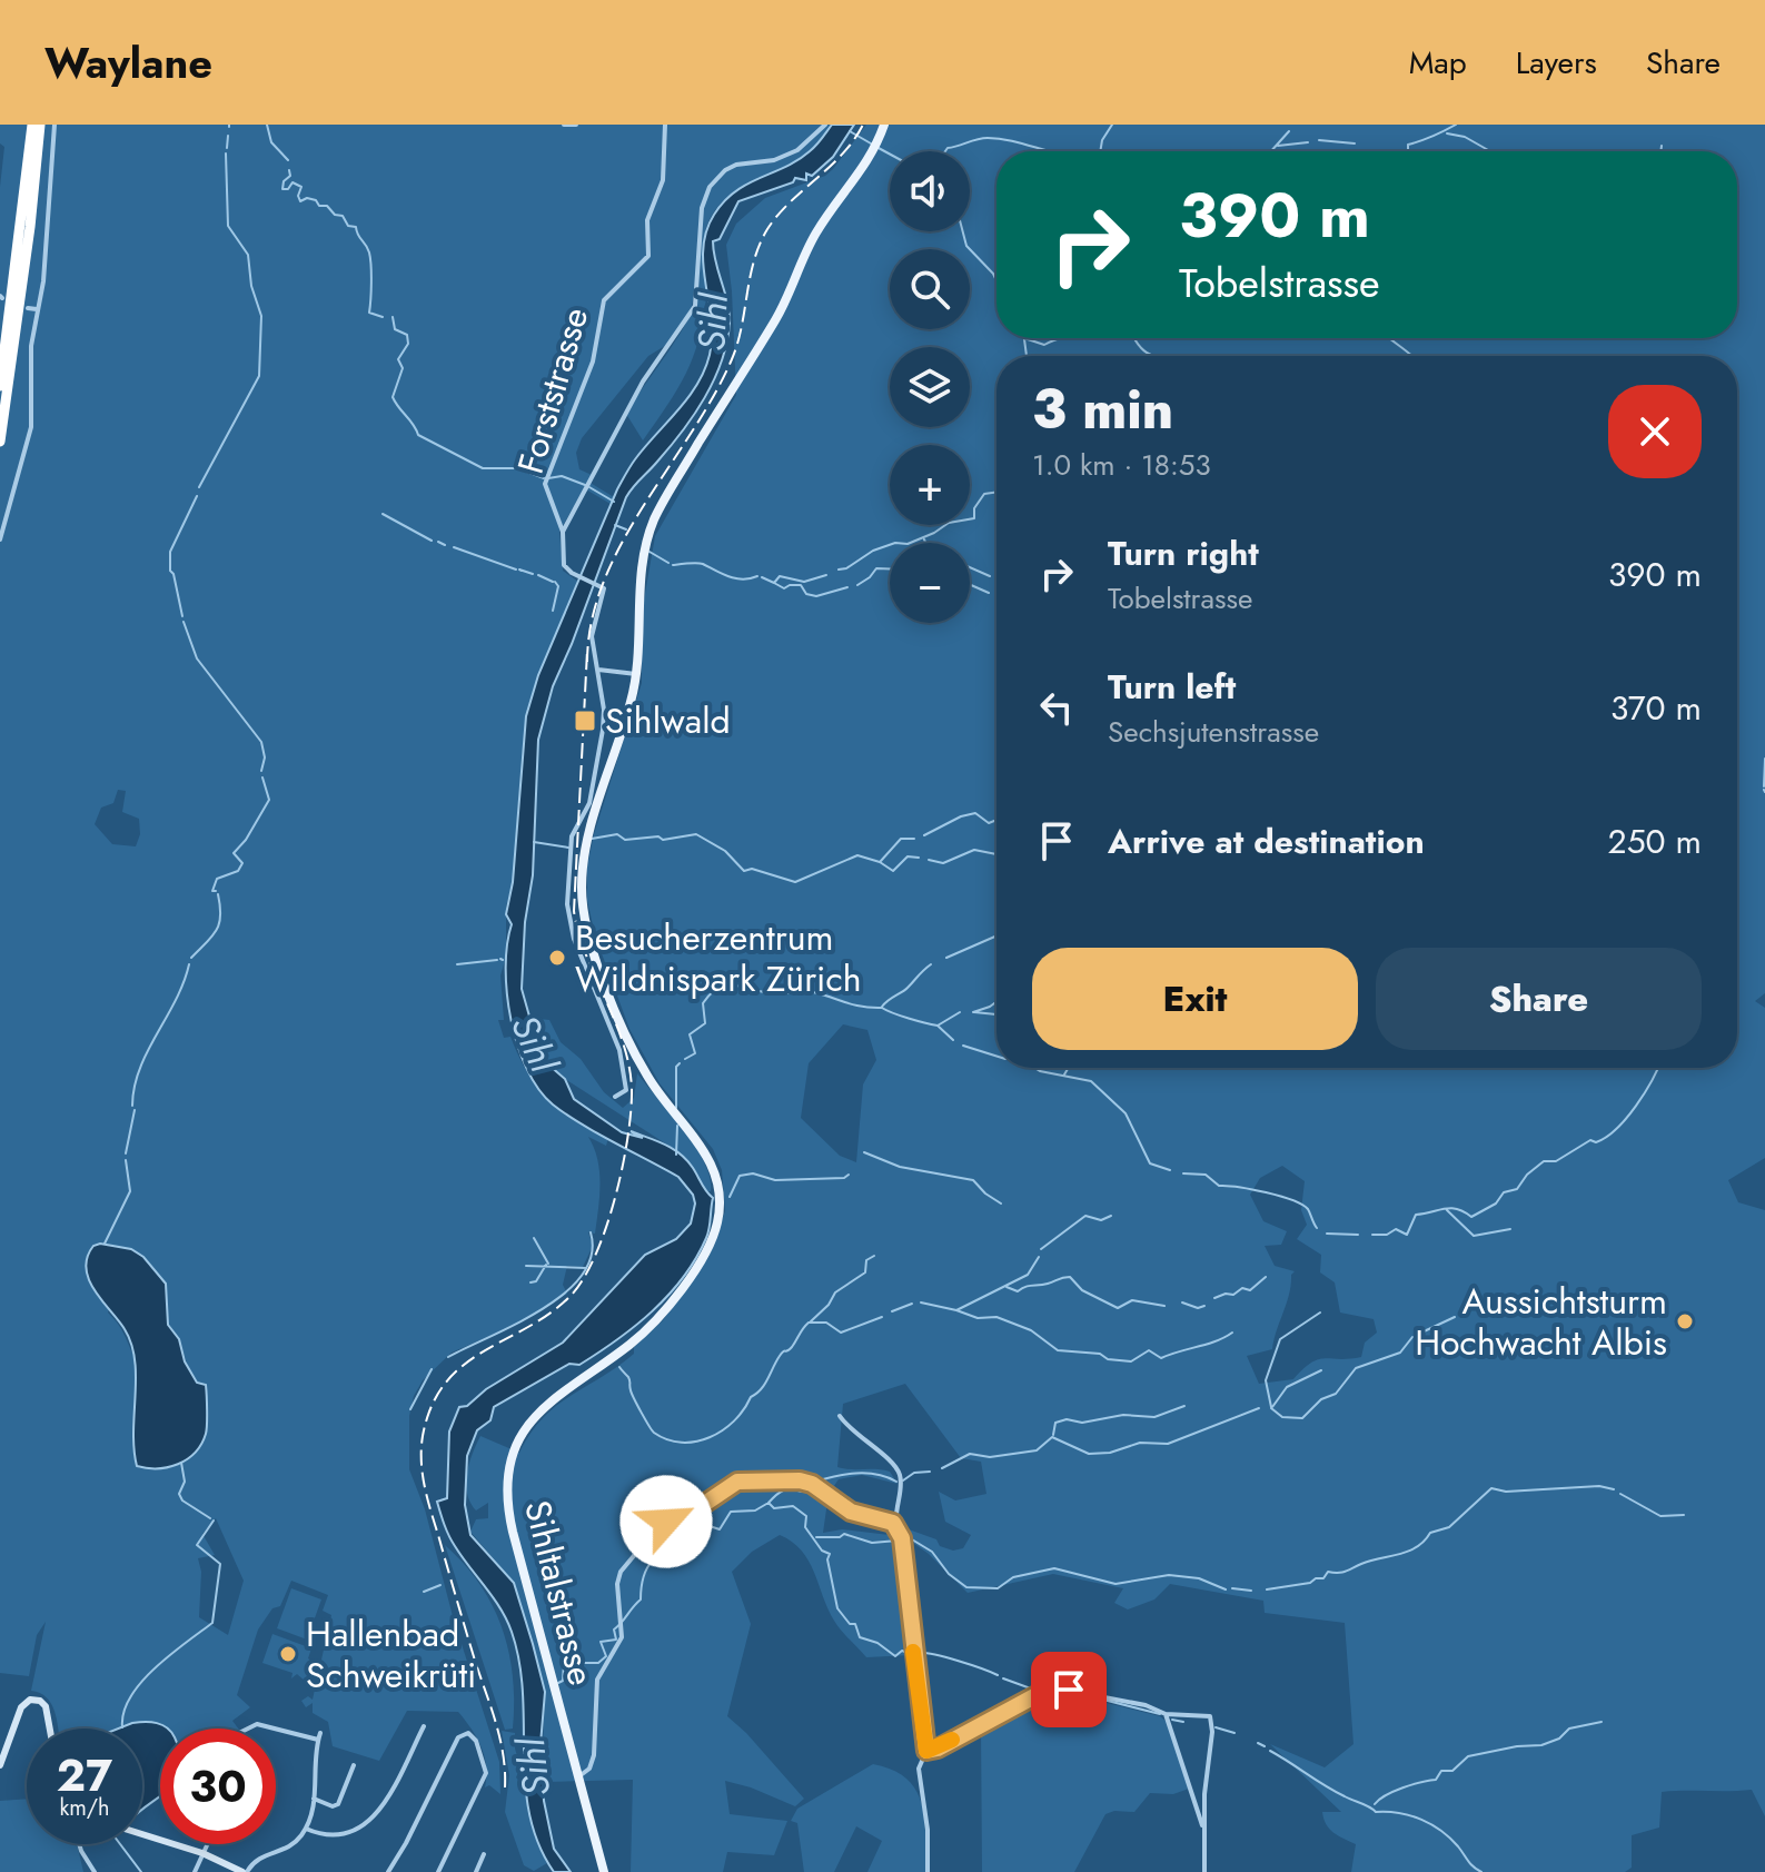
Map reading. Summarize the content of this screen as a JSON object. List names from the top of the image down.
{
  "streets": {
    "main road": ["Sihltalstrasse"],
    "street": ["Forststrasse"]
  },
  "water": ["Sihl"],
  "places": {
    "transit": ["Sihlwald"],
    "other": ["Besucherzentrum Wildnispark Zürich", "Aussichtsturm Hochwacht Albis", "Hallenbad Schweikrüti"]
  },
  "page": {
    "header": "Waylane",
    "nav": ["Map", "Layers", "Share"],
    "map_buttons": ["+", "−"],
    "turn": ["390 m", "Tobelstrasse"],
    "heading": ["3 min", "1.0 km · 18:53"],
    "list": [
      {
        "name": "Turn right",
        "note": "Tobelstrasse",
        "value": "390 m"
      },
      {
        "name": "Turn left",
        "note": "Sechsjutenstrasse",
        "value": "370 m"
      },
      {
        "name": "Arrive at destination",
        "value": "250 m"
      }
    ],
    "buttons": ["Exit", "Share"],
    "speed": "27 km/h",
    "limit": "30"
  }
}
